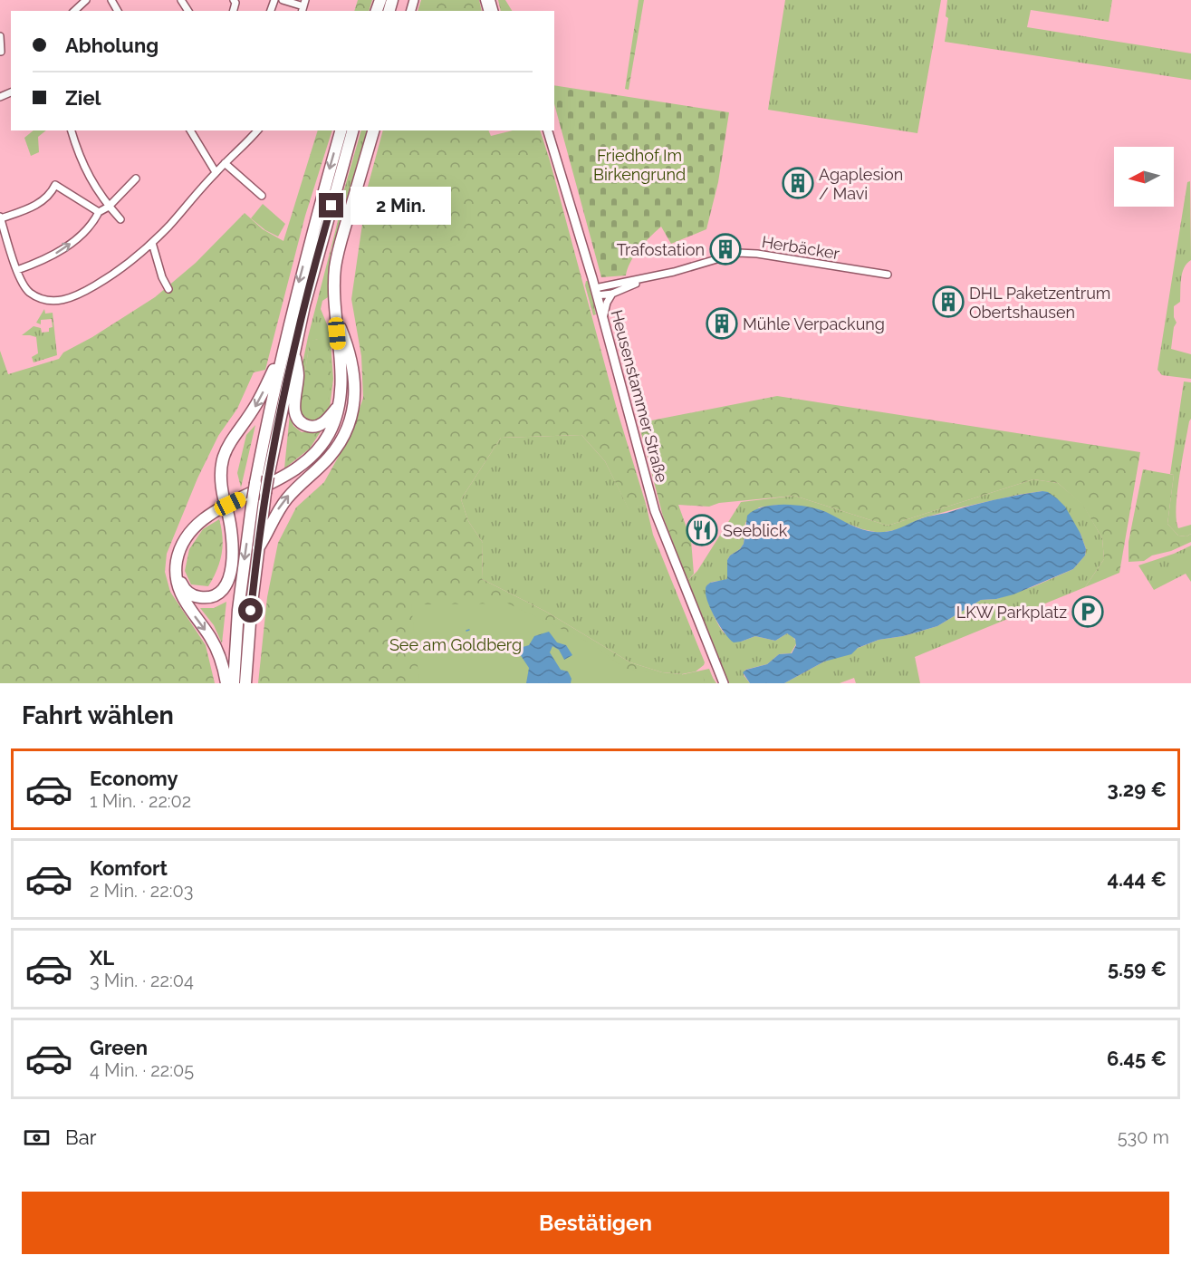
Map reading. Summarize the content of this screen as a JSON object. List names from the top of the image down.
{
  "streets": {
    "main road": ["Heusenstammer Straße"],
    "street": ["Herbäcker"]
  },
  "parks": ["Friedhof Im Birkengrund", "See am Goldberg"],
  "places": {
    "building": [
      "Agaplesion / Mavi",
      "Trafostation",
      "DHL Paketzentrum Obertshausen",
      "Mühle Verpackung"
    ],
    "restaurant": ["Seeblick"],
    "parking": ["LKW Parkplatz"]
  },
  "north": "left",
  "page": {
    "banner": ["Abholung", "Ziel"],
    "bubble": "2 Min.",
    "heading": "Fahrt wählen",
    "list": [
      {
        "name": "Economy",
        "note": "1 Min. · 22:02",
        "value": "3.29 €"
      },
      {
        "name": "Komfort",
        "note": "2 Min. · 22:03",
        "value": "4.44 €"
      },
      {
        "name": "XL",
        "note": "3 Min. · 22:04",
        "value": "5.59 €"
      },
      {
        "name": "Green",
        "note": "4 Min. · 22:05",
        "value": "6.45 €"
      }
    ],
    "pay": ["Bar", "530 m"],
    "buttons": "Bestätigen"
  }
}
